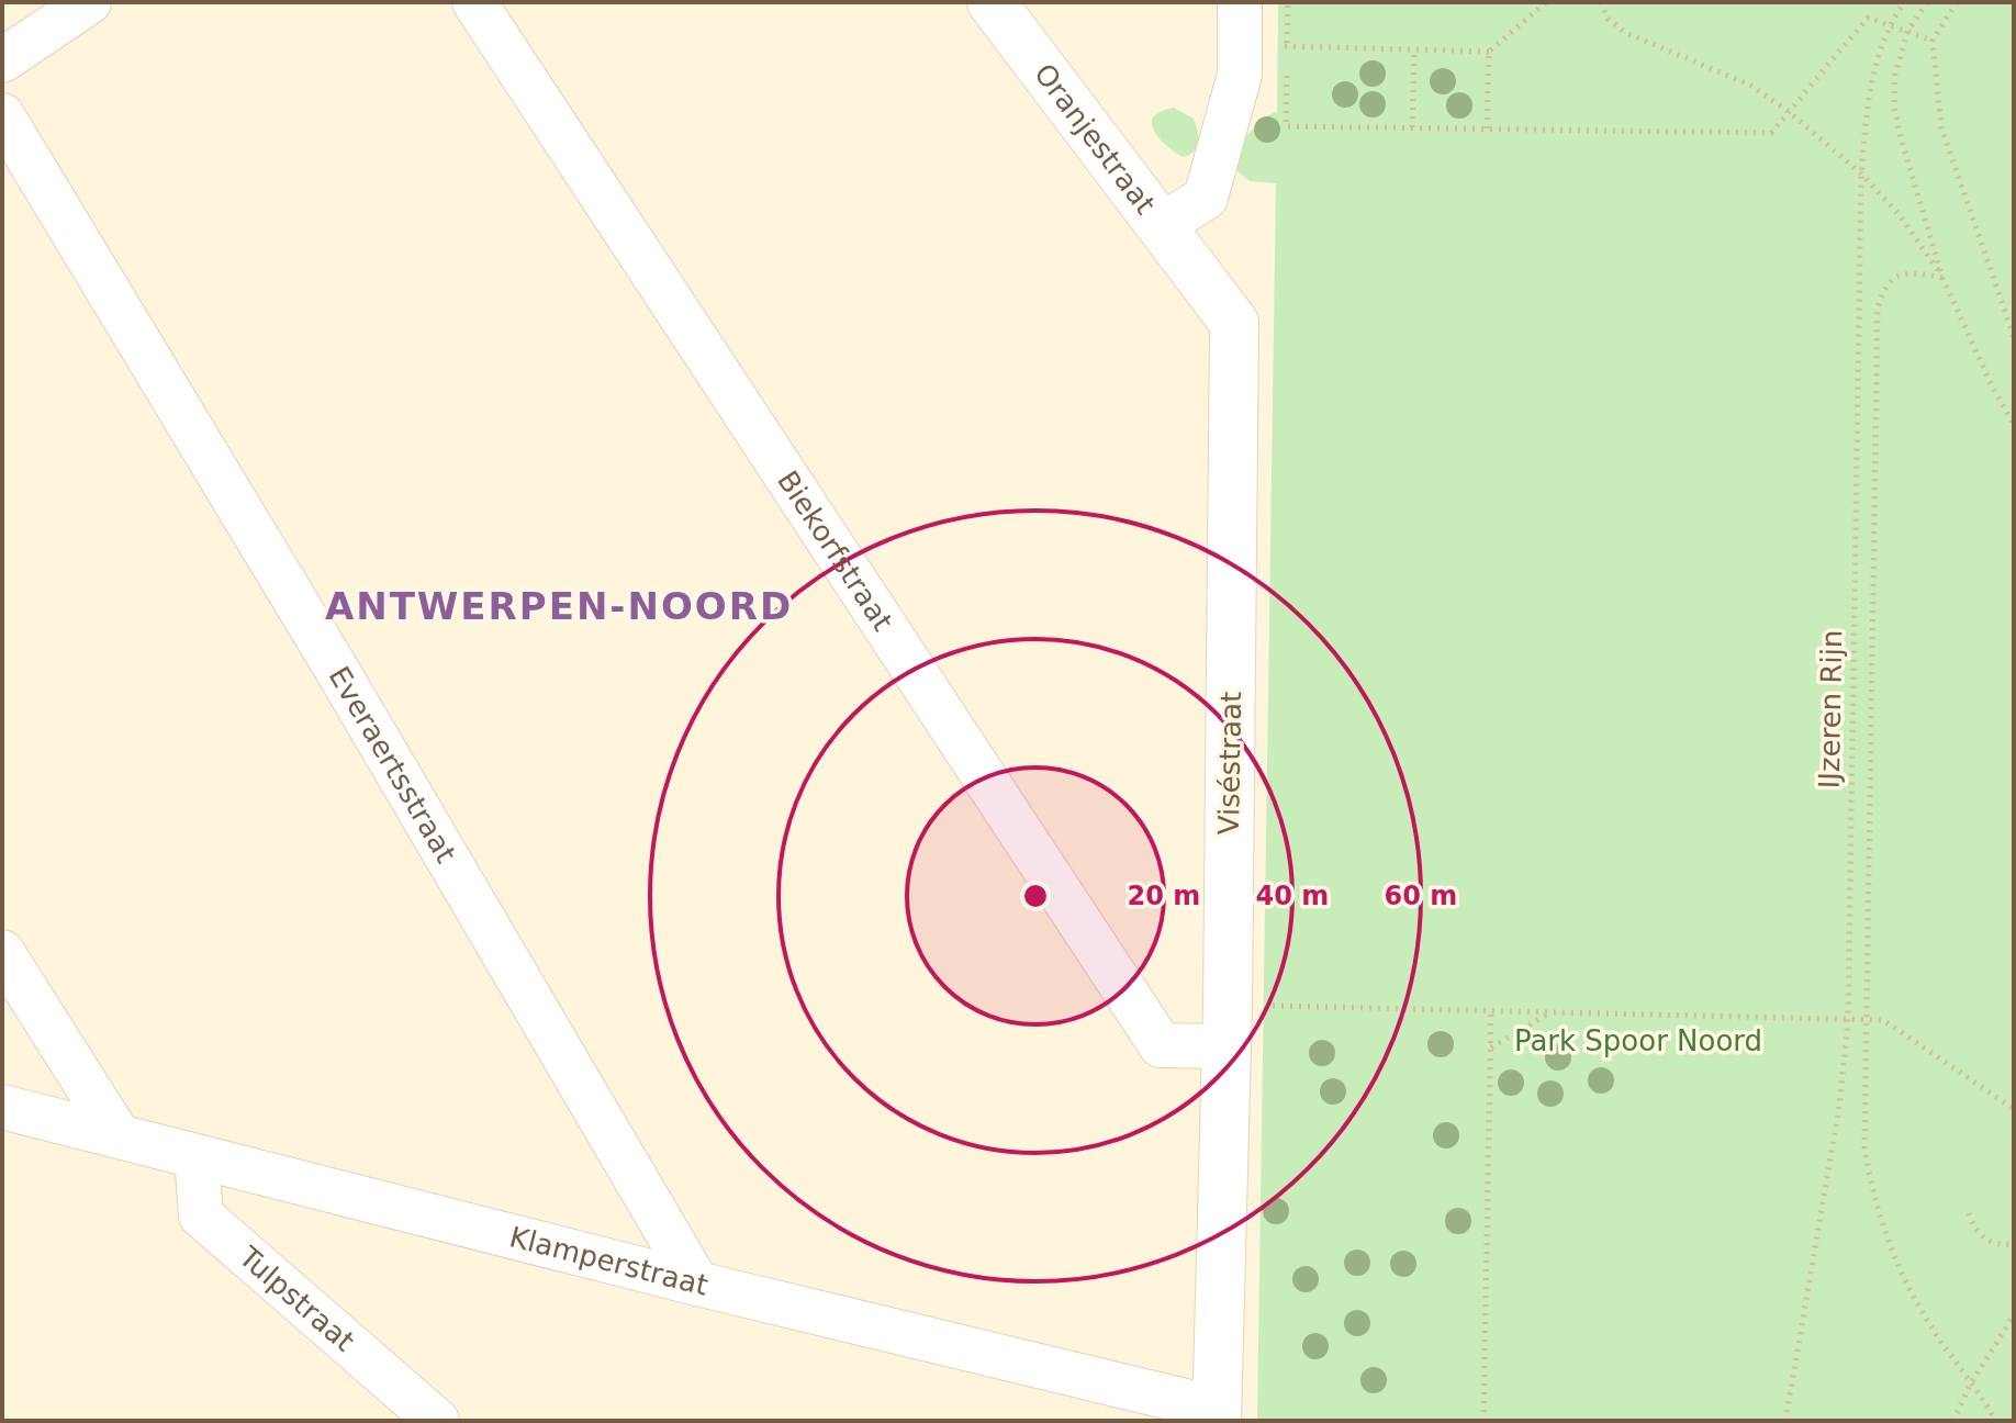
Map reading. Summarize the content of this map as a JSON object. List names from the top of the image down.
{
  "streets": {
    "street": [
      "Oranjestraat",
      "Biekorfstraat",
      "Viséstraat",
      "Everaertsstraat",
      "Klamperstraat",
      "Tulpstraat"
    ],
    "path": ["IJzeren Rijn"]
  },
  "crossings": [
    ["Oranjestraat", "Viséstraat"],
    ["Biekorfstraat", "Viséstraat"],
    ["Viséstraat", "Klamperstraat"],
    ["Everaertsstraat", "Klamperstraat"],
    ["Klamperstraat", "Tulpstraat"]
  ],
  "districts": ["ANTWERPEN-NOORD"],
  "parks": ["Park Spoor Noord"],
  "rings": ["20 m", "40 m", "60 m"]
}
